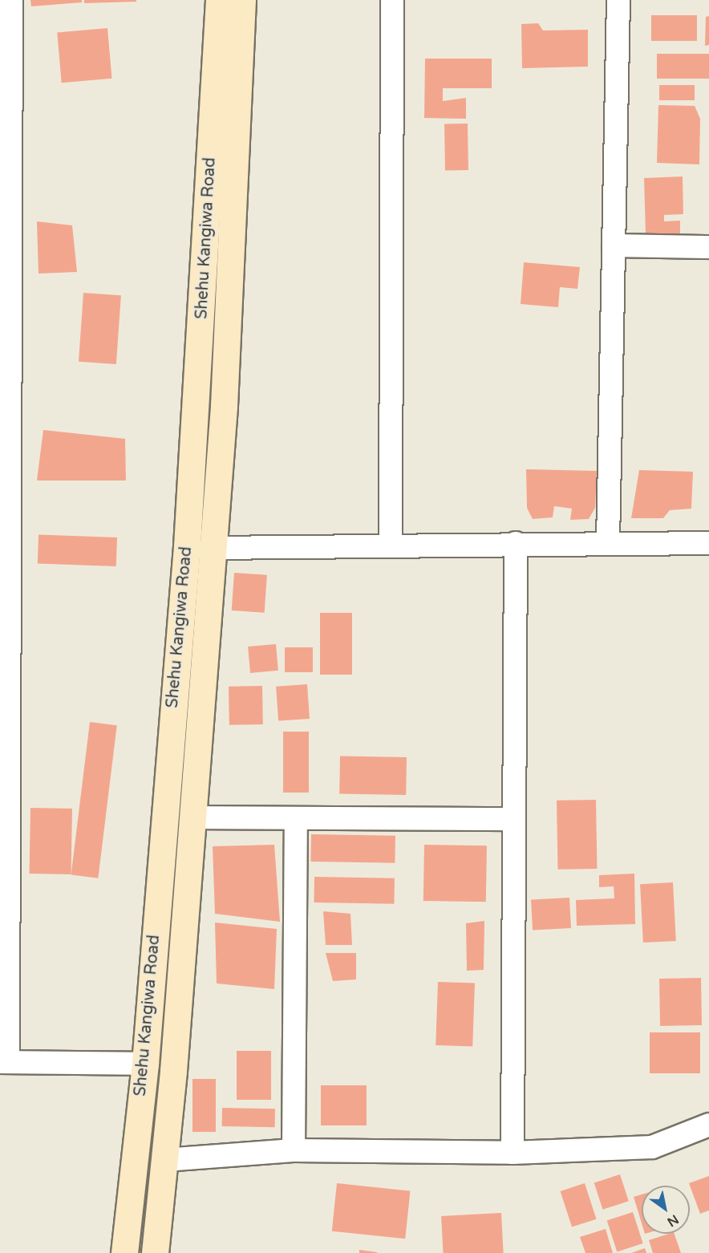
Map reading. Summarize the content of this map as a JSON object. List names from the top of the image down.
{
  "streets": {
    "main road": ["Shehu Kangiwa Road"]
  },
  "north": "bottom right"
}
